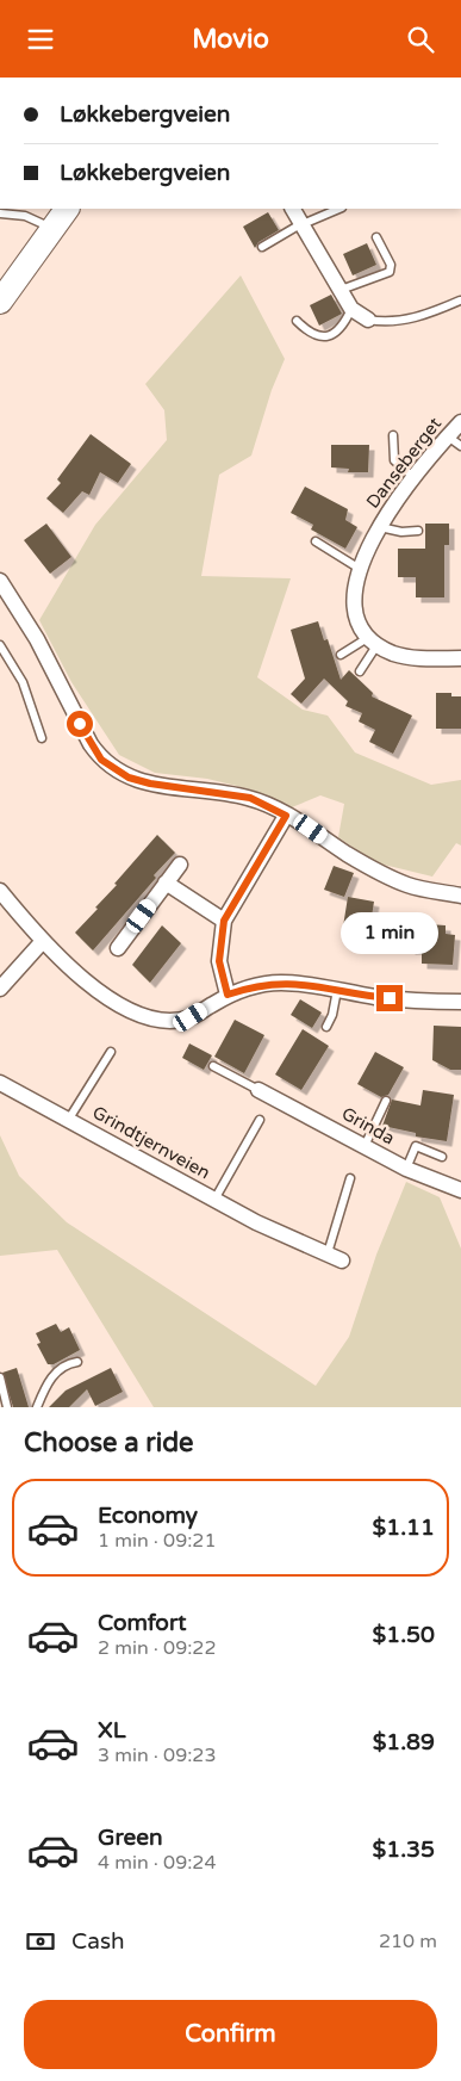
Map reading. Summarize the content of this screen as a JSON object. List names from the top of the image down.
{
  "streets": {
    "street": ["Danseberget", "Grinda", "Grindtjernveien"]
  },
  "page": {
    "header": "Movio",
    "banner": ["Løkkebergveien", "Løkkebergveien"],
    "bubble": "1 min",
    "heading": "Choose a ride",
    "list": [
      {
        "name": "Economy",
        "note": "1 min · 09:21",
        "value": "$1.11"
      },
      {
        "name": "Comfort",
        "note": "2 min · 09:22",
        "value": "$1.50"
      },
      {
        "name": "XL",
        "note": "3 min · 09:23",
        "value": "$1.89"
      },
      {
        "name": "Green",
        "note": "4 min · 09:24",
        "value": "$1.35"
      }
    ],
    "pay": ["Cash", "210 m"],
    "buttons": "Confirm"
  }
}
